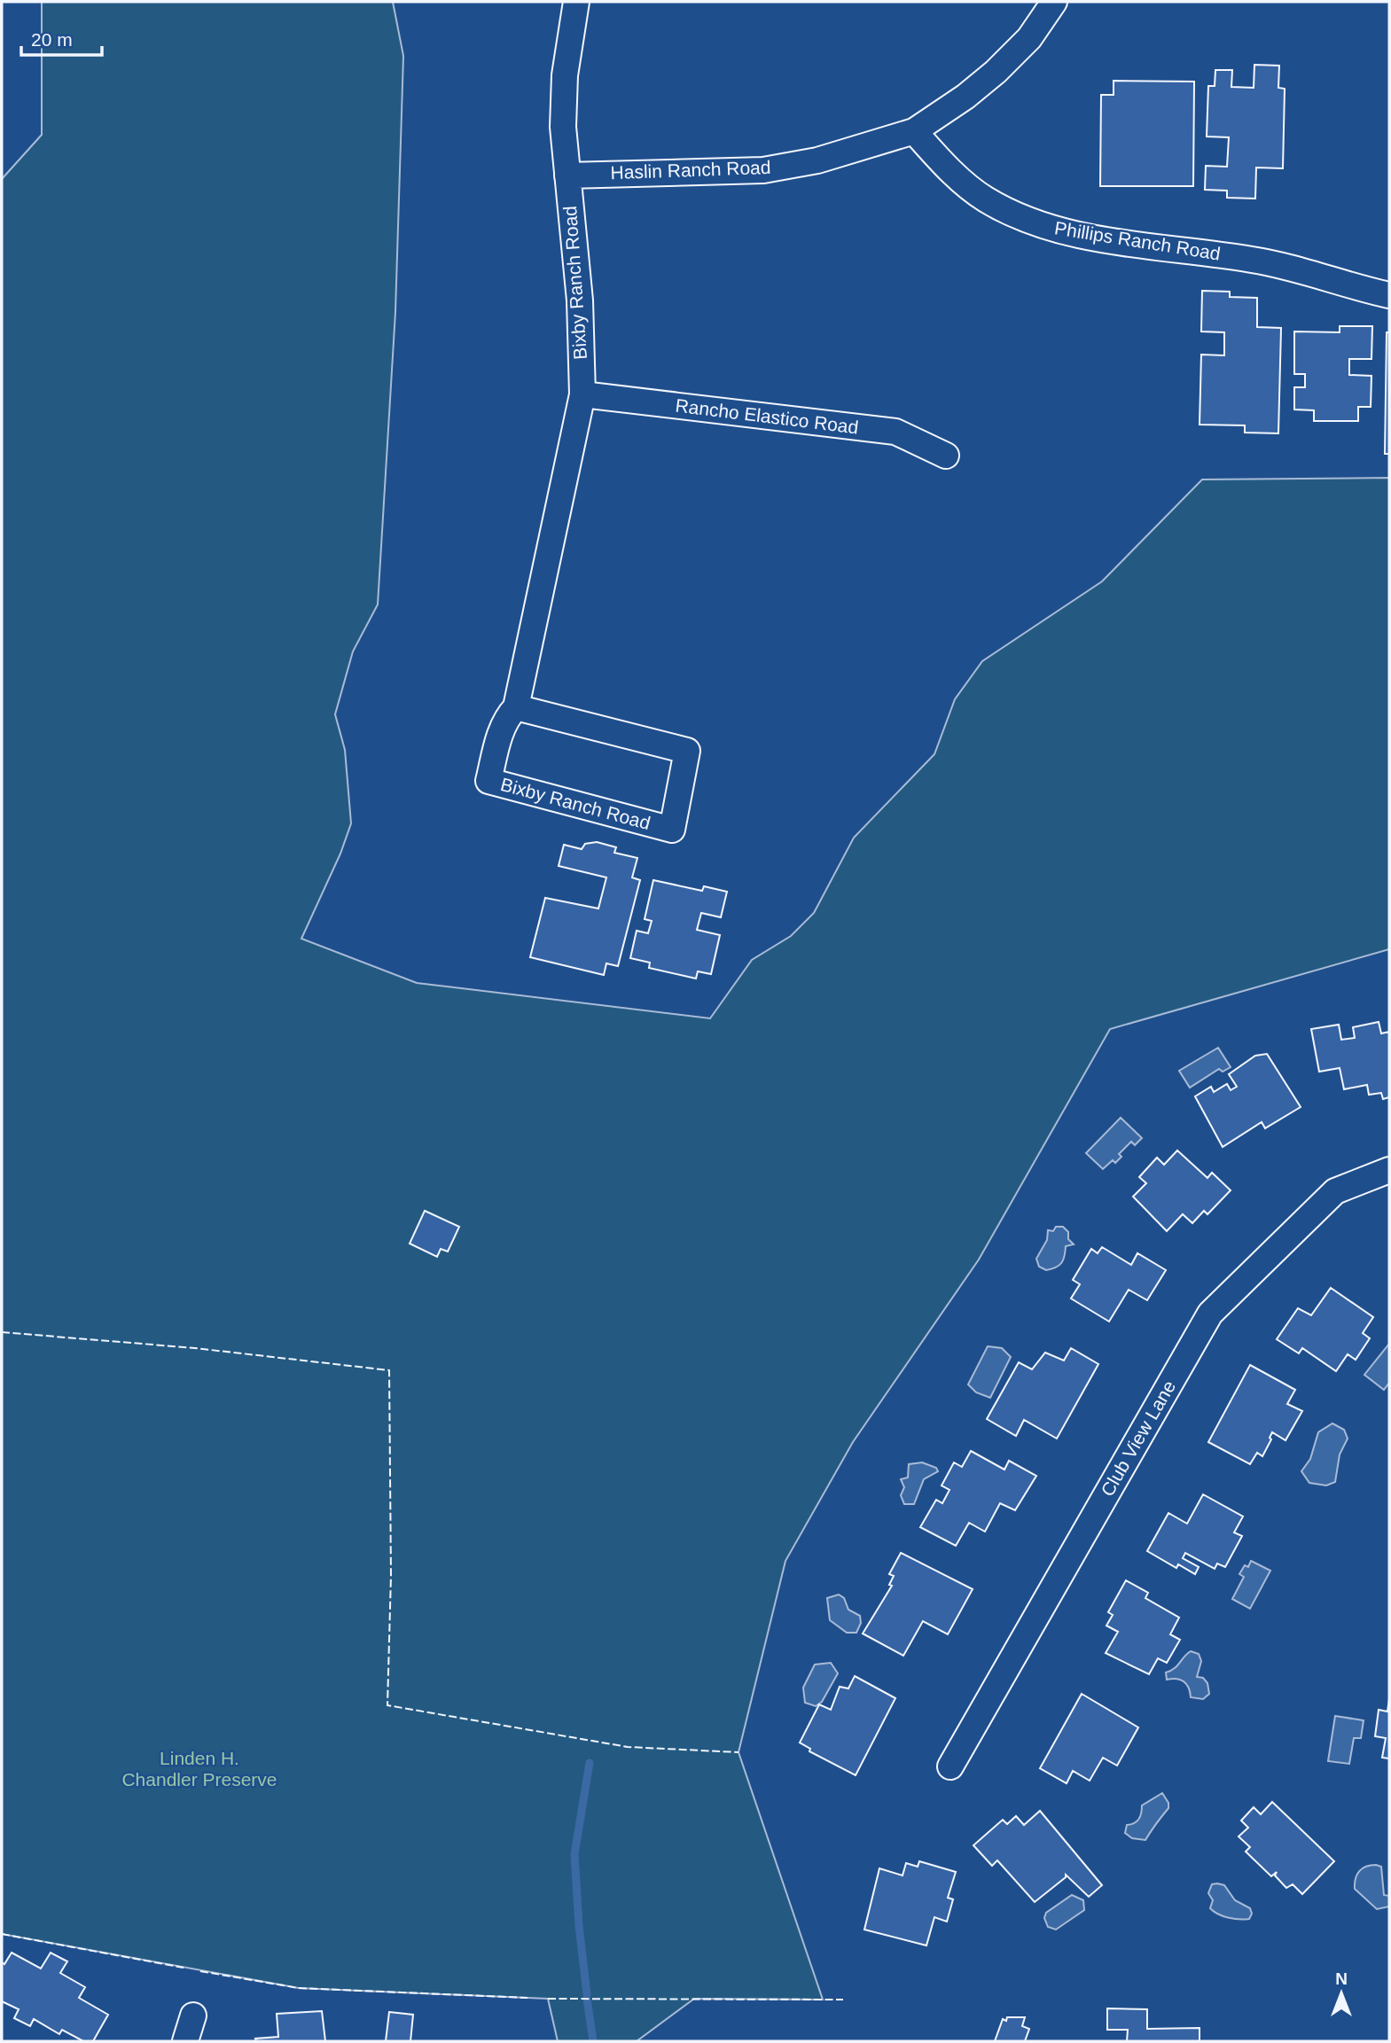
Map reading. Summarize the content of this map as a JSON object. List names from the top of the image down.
{
  "streets": {
    "street": [
      "Haslin Ranch Road",
      "Phillips Ranch Road",
      "Bixby Ranch Road",
      "Rancho Elastico Road",
      "Club View Lane"
    ]
  },
  "crossings": [
    ["Haslin Ranch Road", "Phillips Ranch Road"],
    ["Haslin Ranch Road", "Bixby Ranch Road"],
    ["Bixby Ranch Road", "Rancho Elastico Road"]
  ],
  "parks": ["Linden H. Chandler Preserve"],
  "scale_bar": "20 m",
  "north": "top"
}
